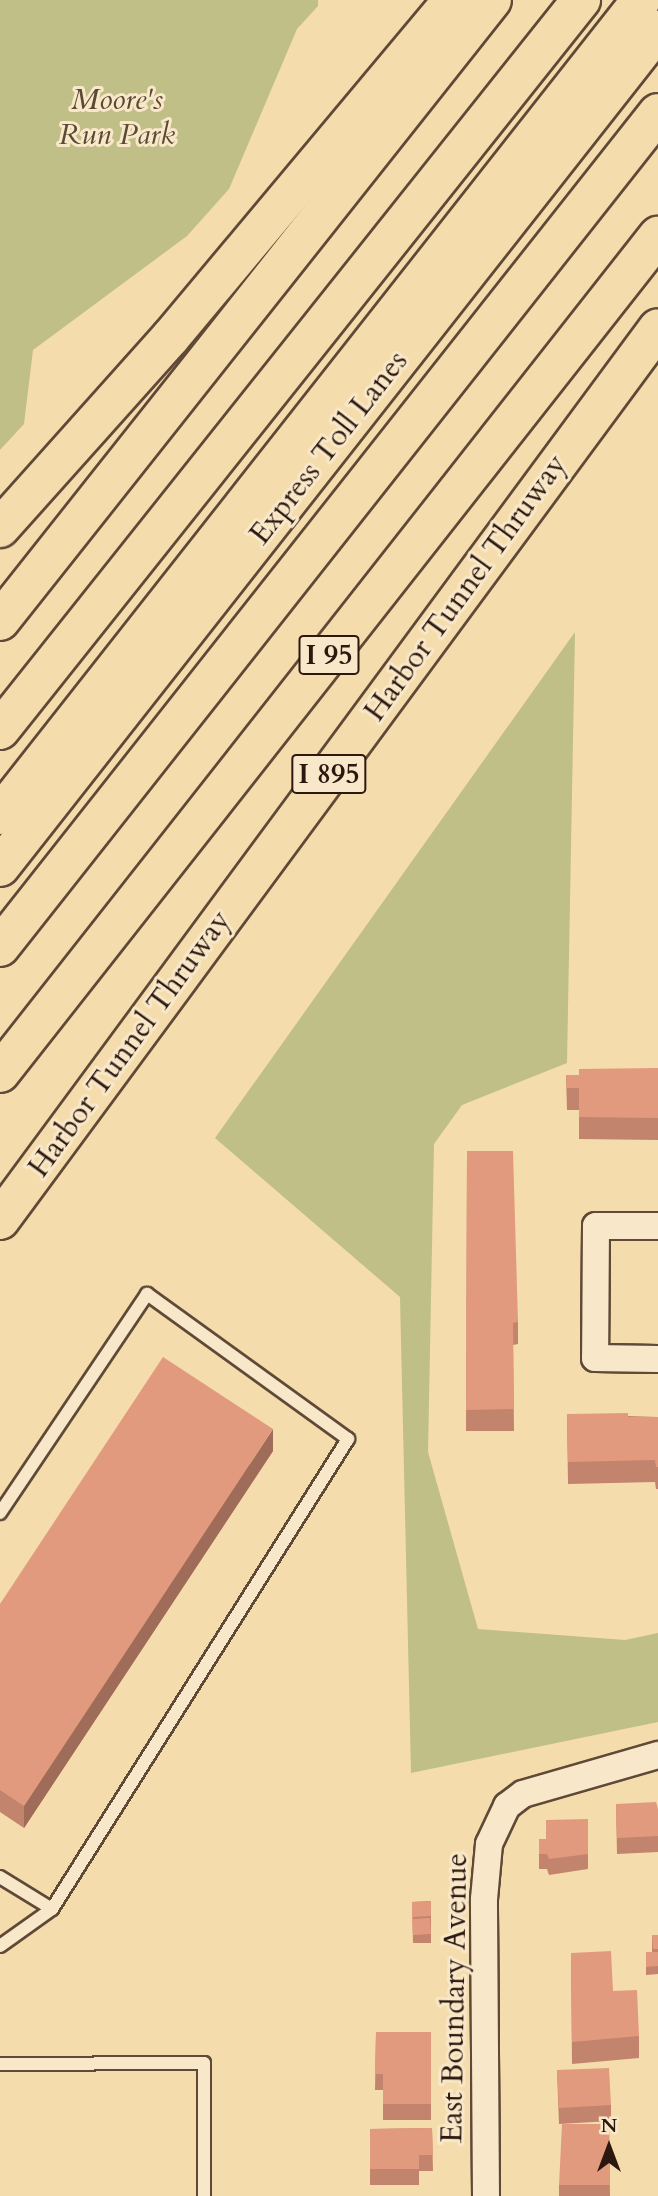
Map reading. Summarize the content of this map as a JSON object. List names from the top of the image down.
{
  "streets": {
    "highway": [
      "Express Toll Lanes",
      "Harbor Tunnel Thruway",
      "I 95",
      "I 895"
    ],
    "street": ["East Boundary Avenue"]
  },
  "parks": ["Moore's Run Park"],
  "north": "top"
}
